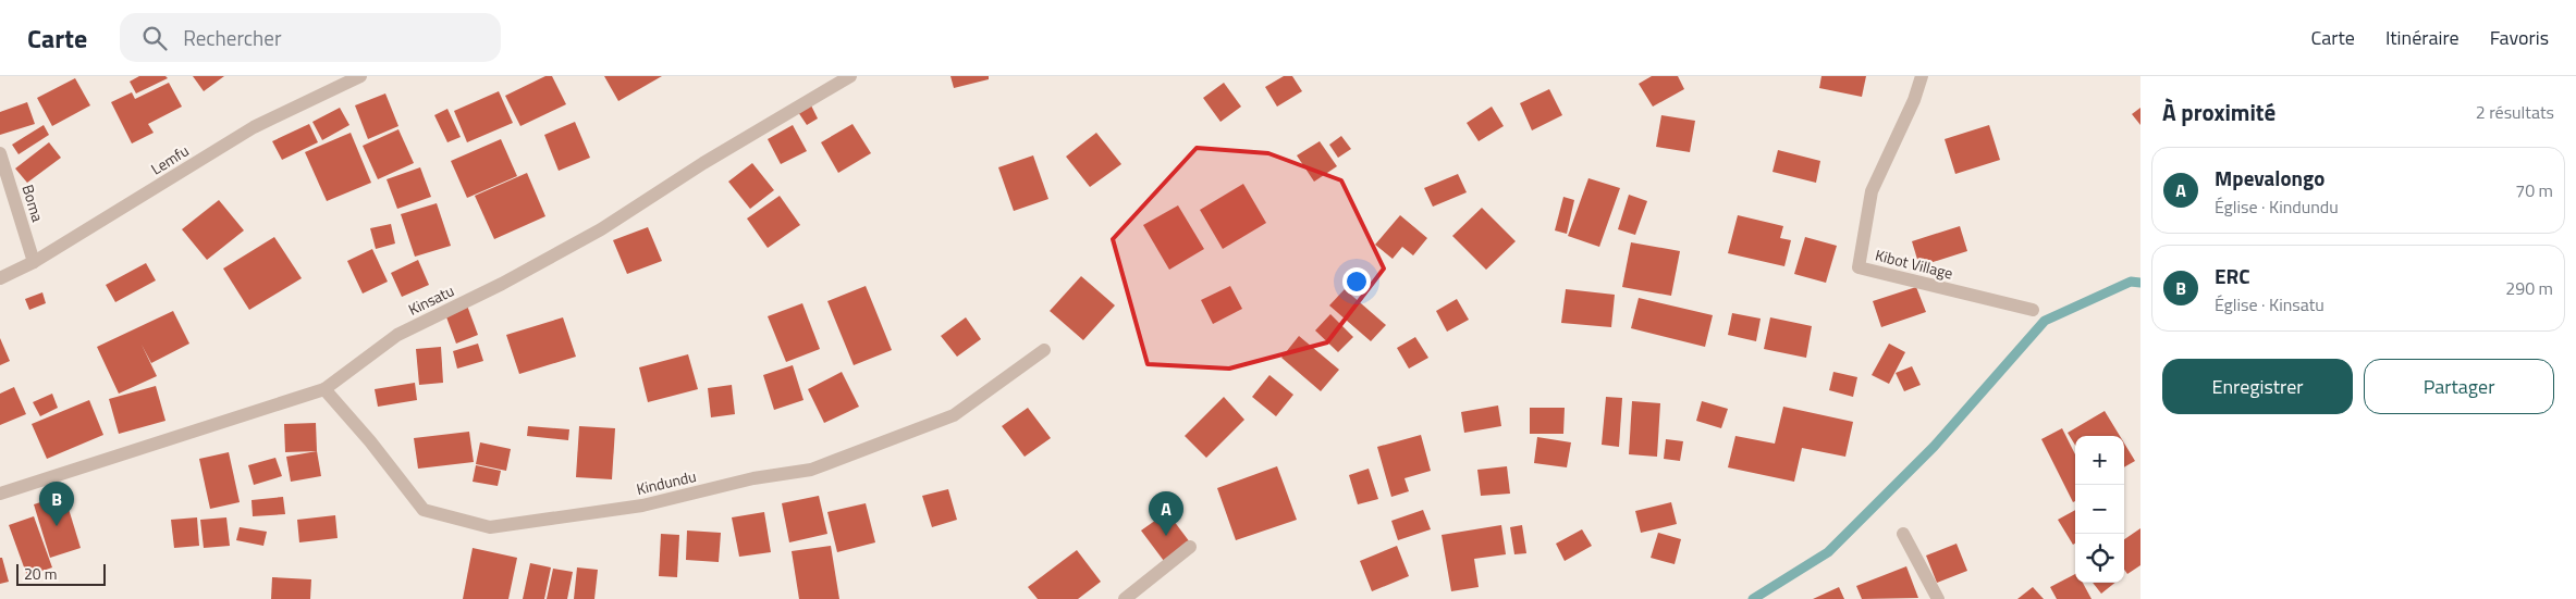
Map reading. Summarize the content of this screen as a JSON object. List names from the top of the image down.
{
  "streets": {
    "street": [
      "Lemfu",
      "Boma",
      "Kibot Village",
      "Kinsatu",
      "Kindundu"
    ]
  },
  "crossings": [
    ["Lemfu", "Boma"],
    ["Kinsatu", "Kindundu"]
  ],
  "scale_bar": "20 m",
  "page": {
    "header": "Carte",
    "search": "Rechercher",
    "nav": ["Carte", "Itinéraire", "Favoris"],
    "heading": ["À proximité", "2 résultats"],
    "list": [
      {
        "mark": "A",
        "name": "Mpevalongo",
        "note": "Église · Kindundu",
        "value": "70 m"
      },
      {
        "mark": "B",
        "name": "ERC",
        "note": "Église · Kinsatu",
        "value": "290 m"
      }
    ],
    "buttons": ["Enregistrer", "Partager"],
    "map_buttons": ["+", "−"],
    "pins": ["B", "A"],
    "scale": "20 m"
  }
}
